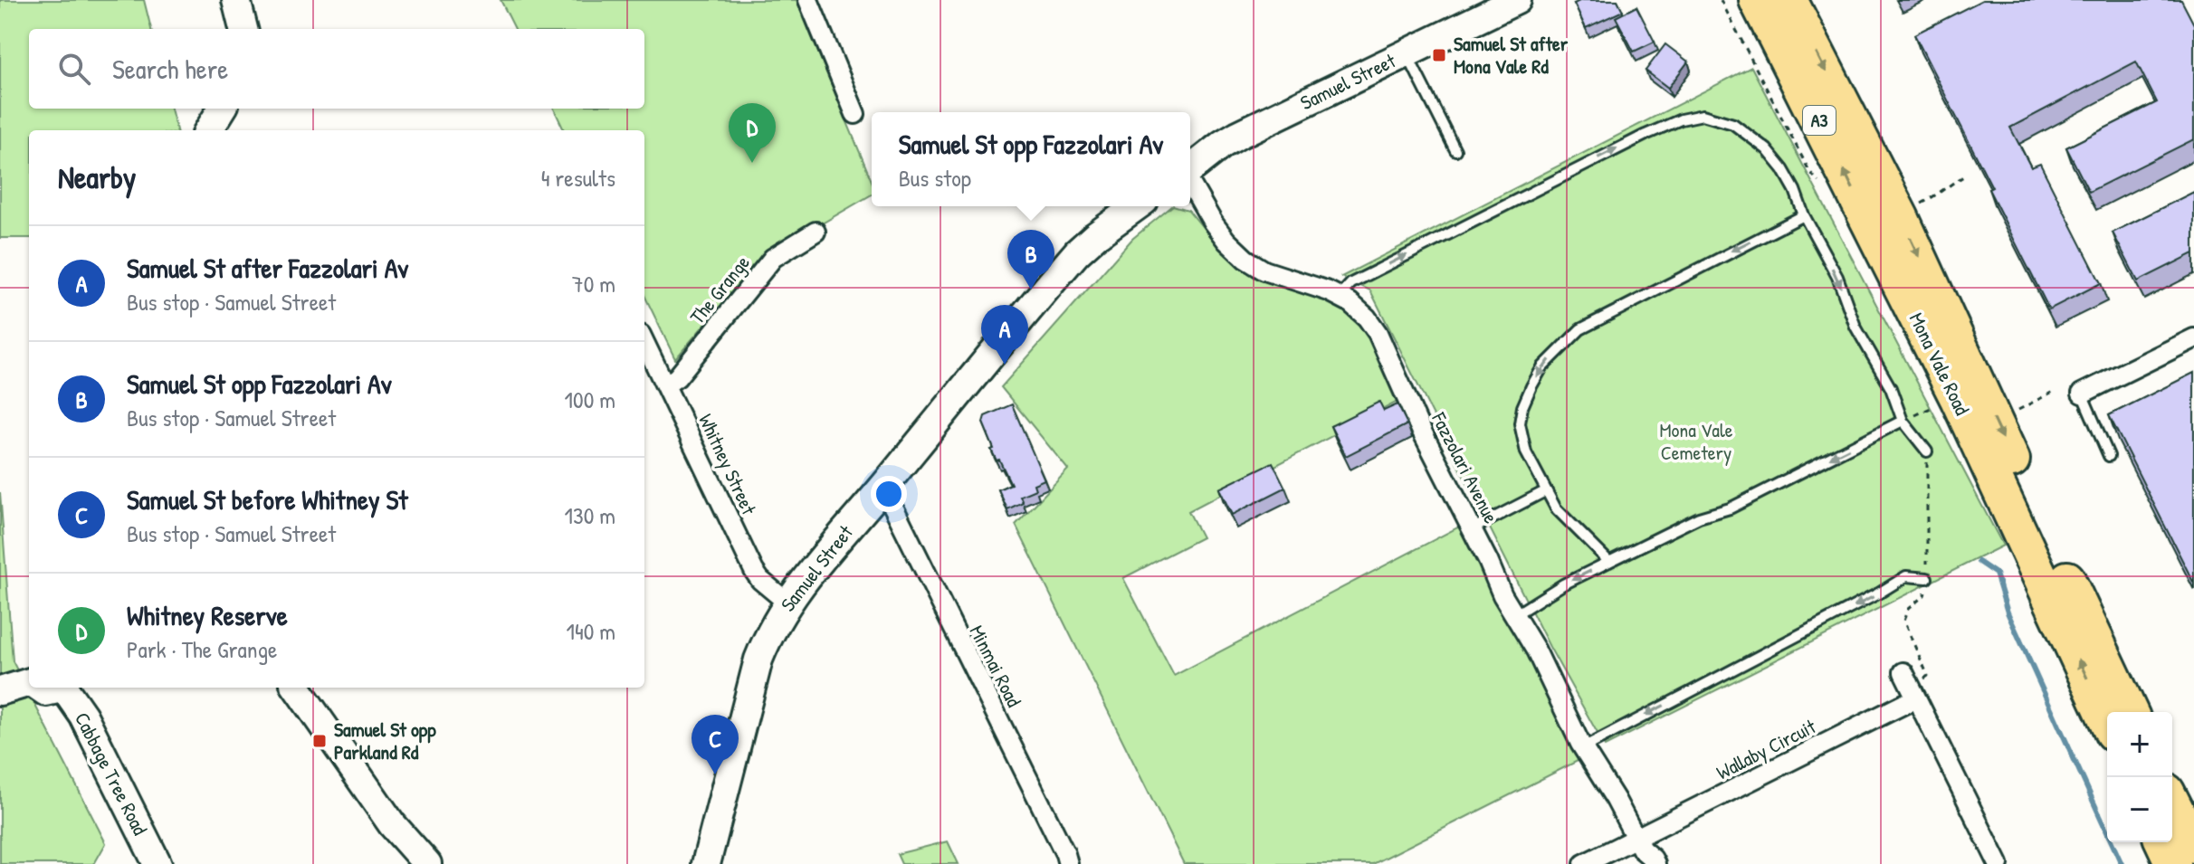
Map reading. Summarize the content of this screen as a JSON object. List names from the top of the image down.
{
  "streets": {
    "highway": ["A3", "Mona Vale Road"],
    "street": [
      "Samuel Street",
      "The Grange",
      "Whitney Street",
      "Fazzolari Avenue",
      "Minmai Road",
      "Wallaby Circuit",
      "Cabbage Tree Road"
    ]
  },
  "crossings": [
    ["Samuel Street", "Whitney Street"],
    ["Samuel Street", "Minmai Road"],
    ["The Grange", "Whitney Street"],
    ["Fazzolari Avenue", "Wallaby Circuit"]
  ],
  "parks": ["Mona Vale Cemetery"],
  "places": {
    "transit": ["Samuel St after Mona Vale Rd", "Samuel St opp Parkland Rd"]
  },
  "page": {
    "search": "Search here",
    "pins": [
      "D",
      "B",
      "A",
      "C"
    ],
    "popup": ["Samuel St opp Fazzolari Av", "Bus stop"],
    "heading": ["Nearby", "4 results"],
    "list": [
      {
        "mark": "A",
        "name": "Samuel St after Fazzolari Av",
        "note": "Bus stop · Samuel Street",
        "value": "70 m"
      },
      {
        "mark": "B",
        "name": "Samuel St opp Fazzolari Av",
        "note": "Bus stop · Samuel Street",
        "value": "100 m"
      },
      {
        "mark": "C",
        "name": "Samuel St before Whitney St",
        "note": "Bus stop · Samuel Street",
        "value": "130 m"
      },
      {
        "mark": "D",
        "name": "Whitney Reserve",
        "note": "Park · The Grange",
        "value": "140 m"
      }
    ],
    "map_buttons": ["+", "−"]
  }
}
